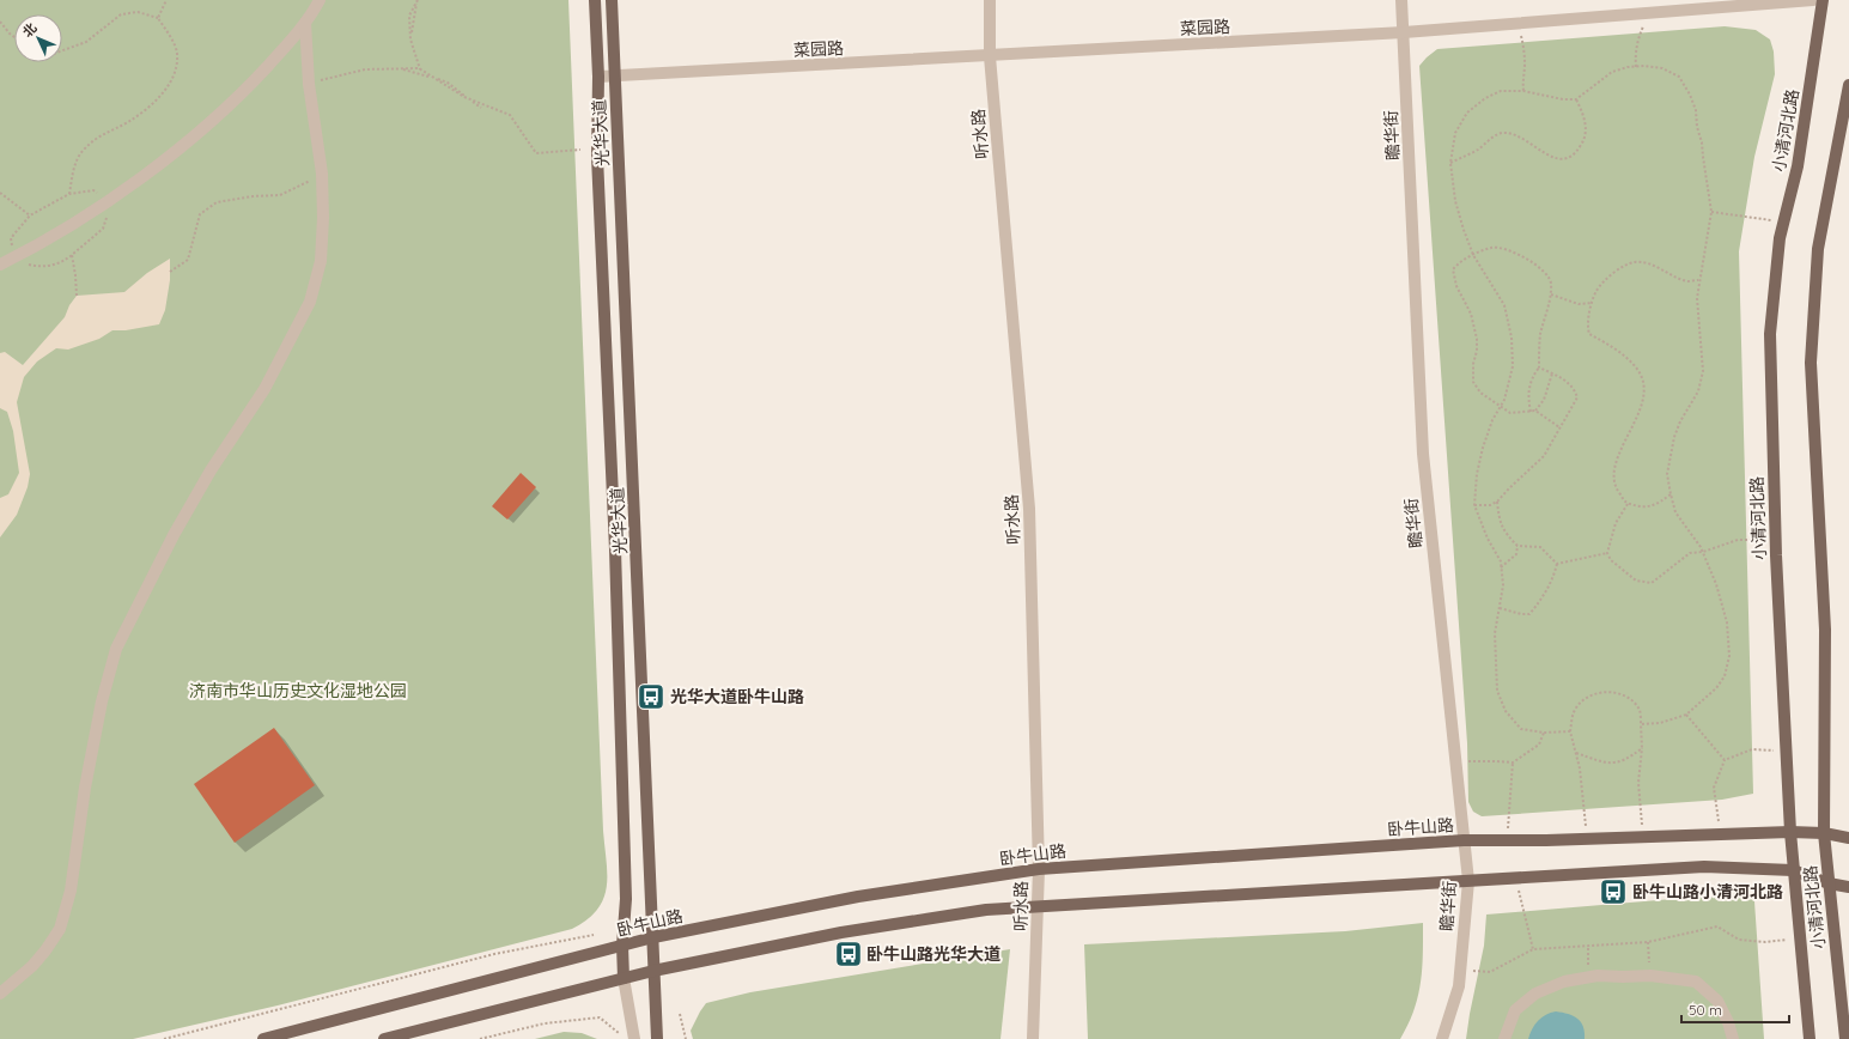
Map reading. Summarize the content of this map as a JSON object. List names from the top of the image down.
{
  "streets": {
    "main road": ["小清河北路", "光华大道", "卧牛山路"],
    "street": ["菜园路", "听水路", "瞻华街"]
  },
  "crossings": [
    ["菜园路", "光华大道"],
    ["菜园路", "听水路"],
    ["菜园路", "瞻华街"],
    ["小清河北路", "卧牛山路"],
    ["光华大道", "卧牛山路"],
    ["听水路", "卧牛山路"],
    ["瞻华街", "卧牛山路"]
  ],
  "parks": ["济南市华山历史文化湿地公园"],
  "places": {
    "bus stop": ["光华大道卧牛山路", "卧牛山路小清河北路", "卧牛山路光华大道"]
  },
  "scale_bar": "50 m",
  "north": "top left"
}
